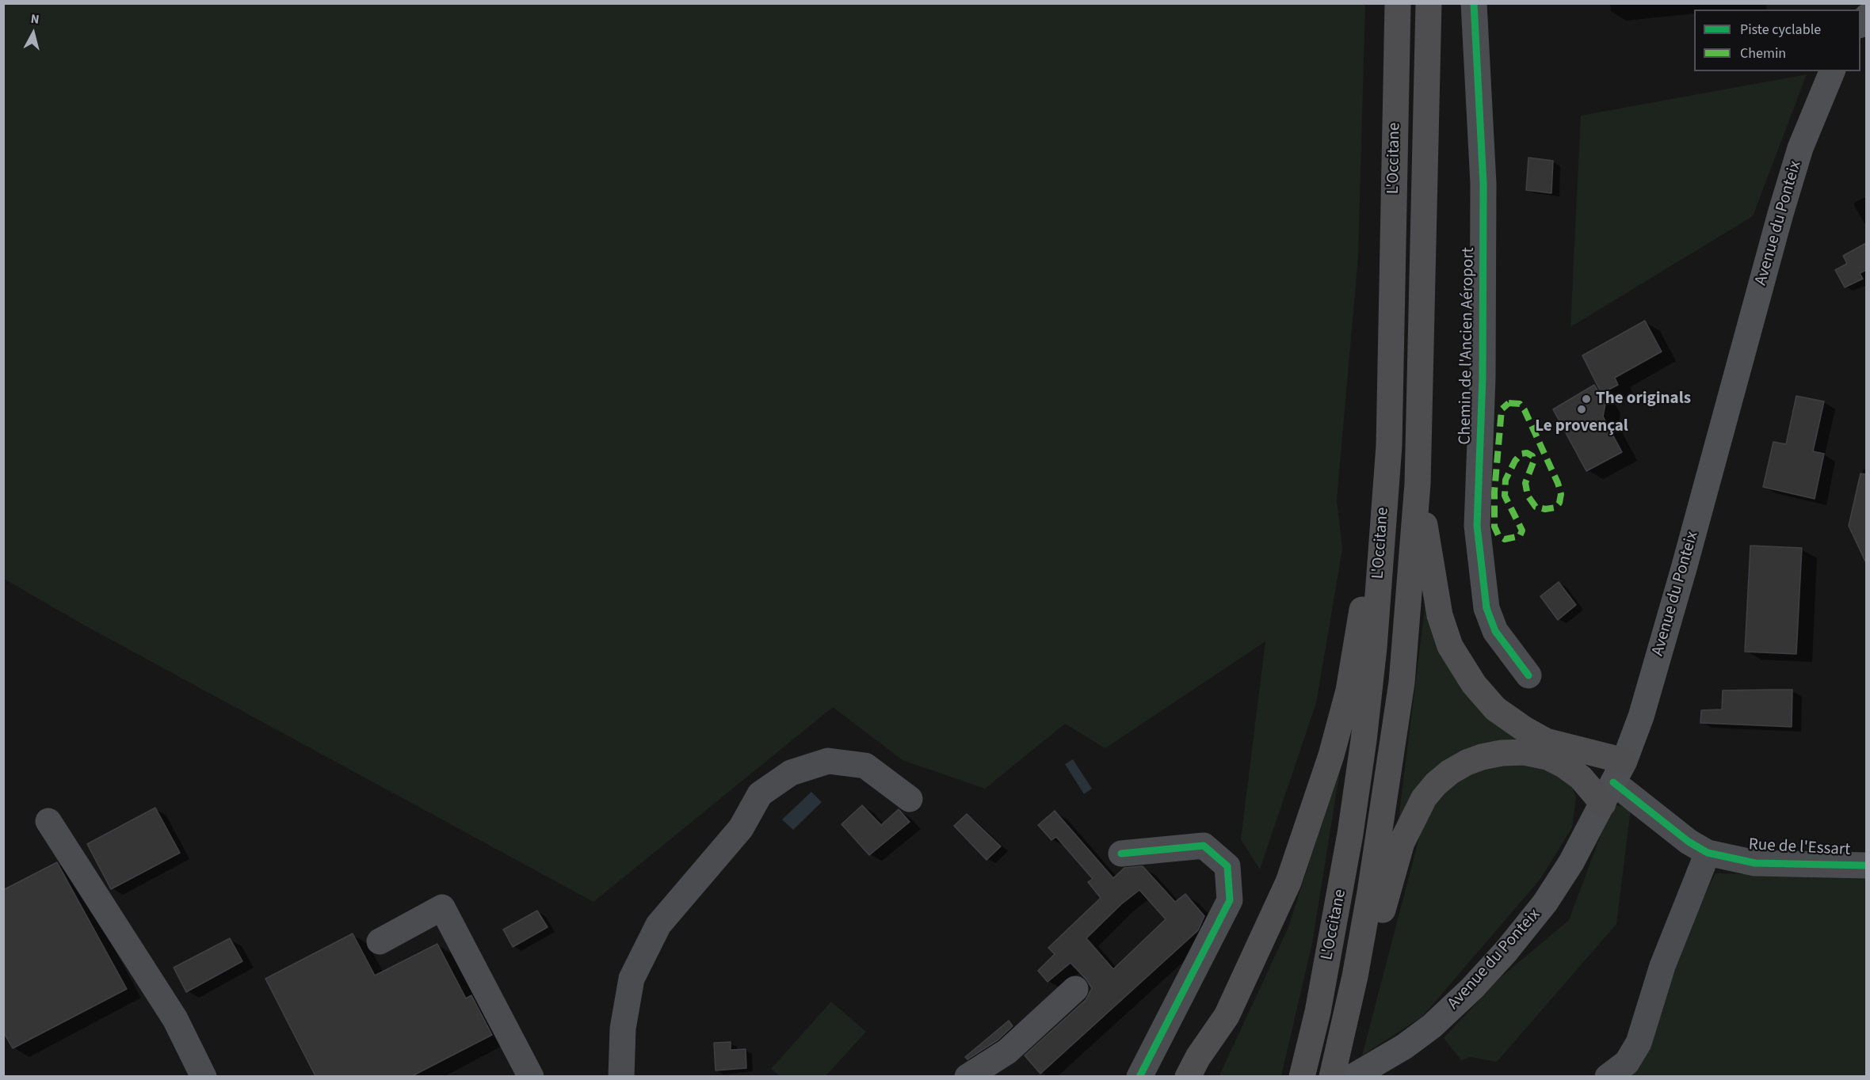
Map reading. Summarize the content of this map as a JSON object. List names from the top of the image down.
{
  "streets": {
    "highway": ["L'Occitane"],
    "main road": ["Avenue du Ponteix"],
    "street": ["Chemin de l'Ancien Aéroport", "Rue de l'Essart"]
  },
  "crossings": [
    ["Avenue du Ponteix", "Rue de l'Essart"]
  ],
  "places": ["The originals", "Le provençal"],
  "legend": ["Piste cyclable", "Chemin"],
  "north": "top"
}
